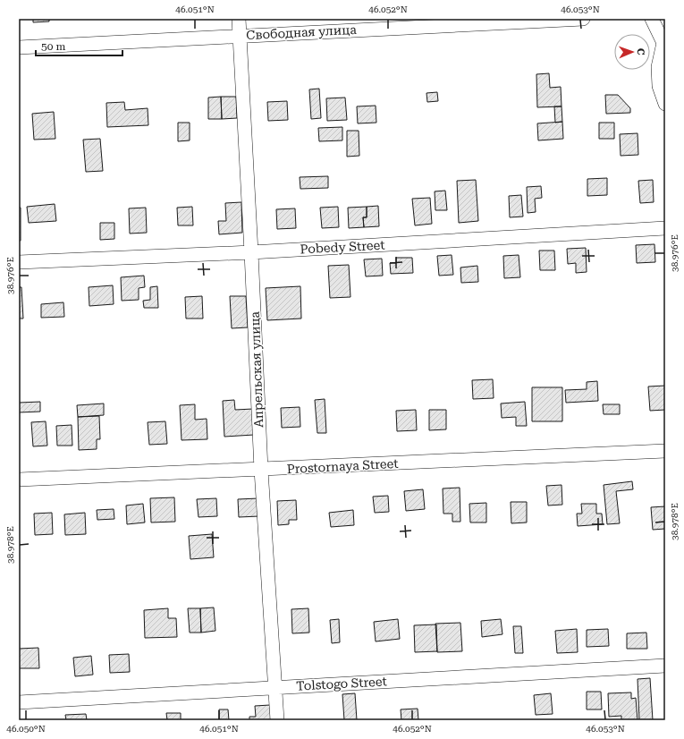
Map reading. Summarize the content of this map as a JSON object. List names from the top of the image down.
{
  "streets": {
    "street": [
      "Свободная улица",
      "Pobedy Street",
      "Апрельская улица",
      "Prostornaya Street",
      "Tolstogo Street"
    ]
  },
  "crossings": [
    ["Свободная улица", "Апрельская улица"],
    ["Pobedy Street", "Апрельская улица"],
    ["Апрельская улица", "Prostornaya Street"],
    ["Апрельская улица", "Tolstogo Street"]
  ],
  "scale_bar": "50 m",
  "north": "right",
  "coordinates": [
    "46.051°N",
    "46.052°N",
    "46.053°N",
    "38.976°E",
    "38.978°E",
    "46.050°N"
  ]
}
